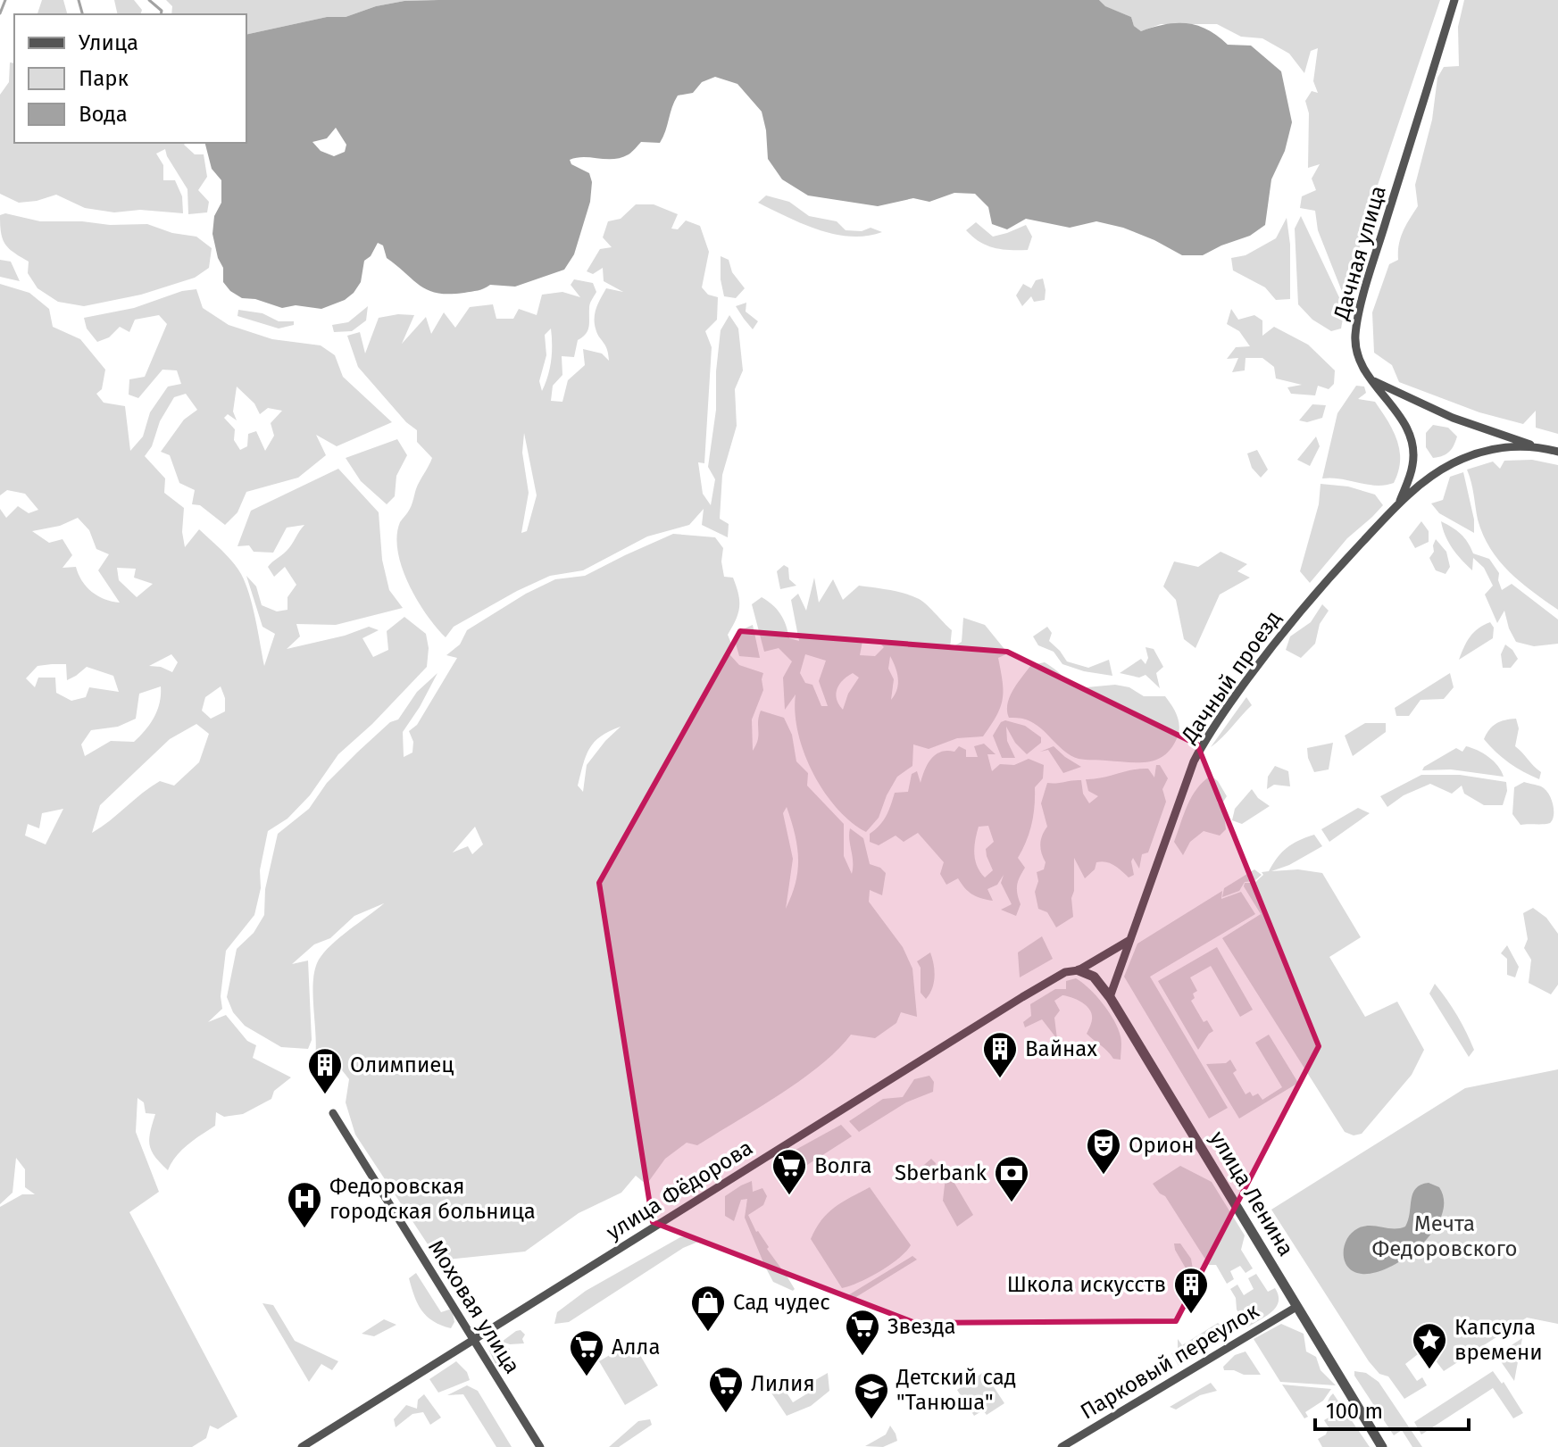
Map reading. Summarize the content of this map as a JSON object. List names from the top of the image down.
{
  "streets": {
    "street": [
      "Дачная улица",
      "Дачный проезд",
      "улица Фёдорова",
      "улица Ленина",
      "Моховая улица",
      "Парковый переулок"
    ]
  },
  "crossings": [
    ["Дачная улица", "Дачный проезд"],
    ["Дачный проезд", "улица Фёдорова"],
    ["Дачный проезд", "улица Ленина"],
    ["улица Фёдорова", "улица Ленина"],
    ["улица Фёдорова", "Моховая улица"],
    ["улица Ленина", "Парковый переулок"]
  ],
  "parks": ["Мечта Федоровского"],
  "places": {
    "building": ["Вайнах", "Олимпиец", "Школа искусств"],
    "theatre": ["Орион"],
    "supermarket": [
      "Волга",
      "Звезда",
      "Алла",
      "Лилия"
    ],
    "bank": ["Sberbank"],
    "hospital": ["Федоровская городская больница"],
    "shop": ["Сад чудес"],
    "place": ["Капсула времени"],
    "school or university": ["Детский сад \"Танюша\""]
  },
  "legend": ["Улица", "Парк", "Вода"],
  "scale_bar": "100 m"
}
